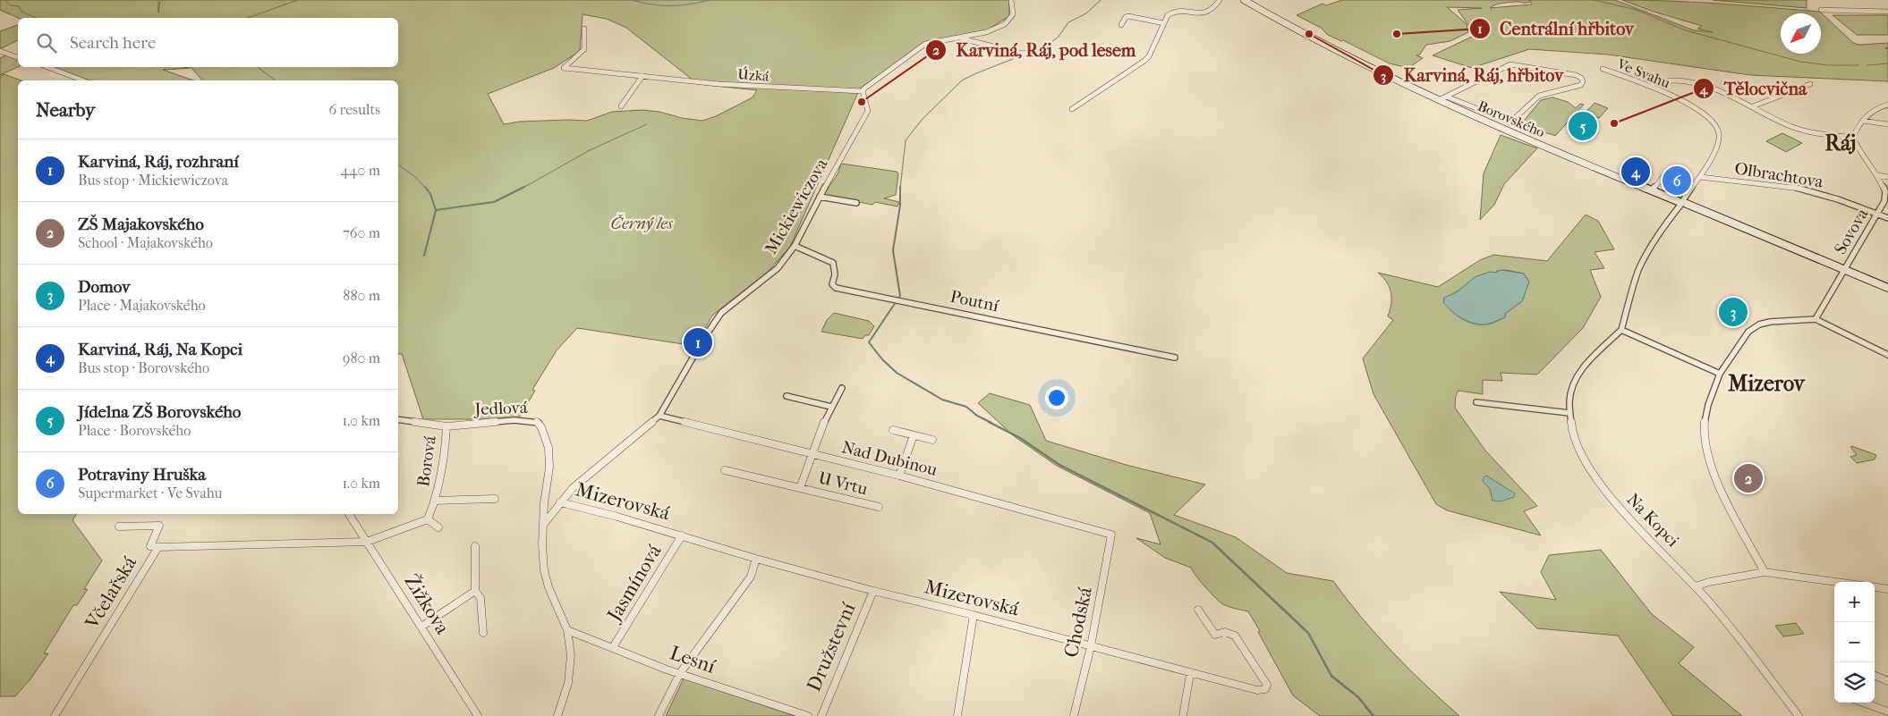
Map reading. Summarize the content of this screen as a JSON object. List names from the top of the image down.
{
  "streets": {
    "main road": ["Borovského"],
    "street": [
      "Ve Svahu",
      "Úzká",
      "Olbrachtova",
      "Mickiewiczova",
      "Sovova",
      "Poutní",
      "Jedlová",
      "Nad Dubinou",
      "Borová",
      "U Vrtu",
      "Mizerovská",
      "Na Kopci",
      "Jasmínová",
      "Včelařská",
      "Žižkova",
      "Chodská",
      "Družstevní",
      "Lesní"
    ]
  },
  "crossings": [
    ["Ve Svahu", "Borovského"],
    ["Ve Svahu", "Olbrachtova"],
    ["Úzká", "Mickiewiczova"],
    ["Borovského", "Sovova"],
    ["Olbrachtova", "Sovova"],
    ["Mickiewiczova", "Poutní"],
    ["Mickiewiczova", "Jedlová"],
    ["Mickiewiczova", "Nad Dubinou"],
    ["Mickiewiczova", "Mizerovská"],
    ["Jedlová", "Borová"],
    ["Nad Dubinou", "U Vrtu"],
    ["Nad Dubinou", "Chodská"],
    ["Mizerovská", "Jasmínová"],
    ["Mizerovská", "Chodská"],
    ["Mizerovská", "Družstevní"],
    ["Jasmínová", "Lesní"]
  ],
  "districts": ["Ráj", "Mizerov"],
  "parks": ["Černý les"],
  "places": [
    "Karviná, Ráj, hřbitov",
    "Centrální hřbitov",
    "Karviná, Ráj, pod lesem",
    "Tělocvična"
  ],
  "north": "bottom left",
  "page": {
    "search": "Search here",
    "heading": ["Nearby", "6 results"],
    "pins": [
      "5",
      "4",
      "6",
      "3",
      "1",
      "2"
    ],
    "list": [
      {
        "mark": "1",
        "name": "Karviná, Ráj, rozhraní",
        "note": "Bus stop · Mickiewiczova",
        "value": "440 m"
      },
      {
        "mark": "2",
        "name": "ZŠ Majakovského",
        "note": "School · Majakovského",
        "value": "760 m"
      },
      {
        "mark": "3",
        "name": "Domov",
        "note": "Place · Majakovského",
        "value": "880 m"
      },
      {
        "mark": "4",
        "name": "Karviná, Ráj, Na Kopci",
        "note": "Bus stop · Borovského",
        "value": "980 m"
      },
      {
        "mark": "5",
        "name": "Jídelna ZŠ Borovského",
        "note": "Place · Borovského",
        "value": "1.0 km"
      },
      {
        "mark": "6",
        "name": "Potraviny Hruška",
        "note": "Supermarket · Ve Svahu",
        "value": "1.0 km"
      }
    ],
    "map_buttons": ["+", "−"]
  }
}
